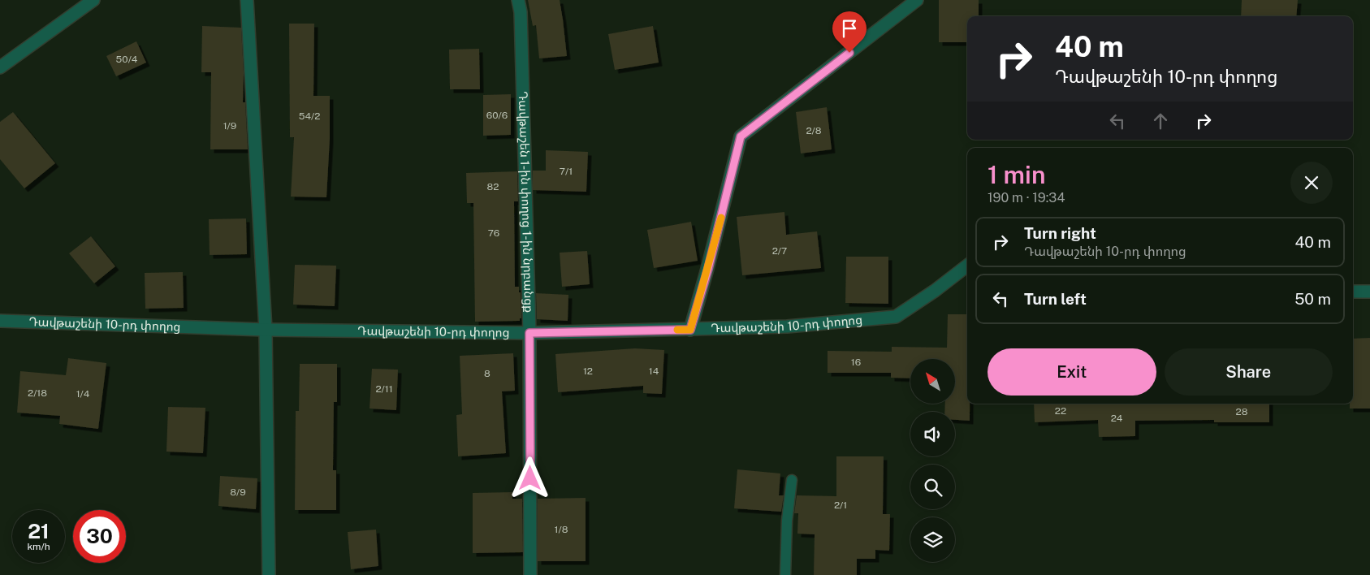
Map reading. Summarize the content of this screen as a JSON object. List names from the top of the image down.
{
  "streets": {
    "street": ["Դավթաշեն 1-ին փողոց 1-ին նրբանցք", "Դավթաշենի 10-րդ փողոց"]
  },
  "crossings": [
    ["Դավթաշեն 1-ին փողոց 1-ին նրբանցք", "Դավթաշենի 10-րդ փողոց"]
  ],
  "house_numbers": [
    "50/4",
    "60/6",
    "54/2",
    "1/9",
    "2/8",
    "7/1",
    "82",
    "76",
    "2/7",
    "16",
    "12",
    "14",
    "8",
    "2/11",
    "2/18",
    "1/4",
    "22",
    "28",
    "24",
    "8/9",
    "2/1",
    "1/8"
  ],
  "north": "top left",
  "page": {
    "turn": ["40 m", "Դավթաշենի 10-րդ փողոց"],
    "heading": ["1 min", "190 m · 19:34"],
    "list": [
      {
        "name": "Turn right",
        "note": "Դավթաշենի 10-րդ փողոց",
        "value": "40 m"
      },
      {
        "name": "Turn left",
        "value": "50 m"
      }
    ],
    "buttons": ["Exit", "Share"],
    "speed": "21 km/h",
    "limit": "30"
  }
}
